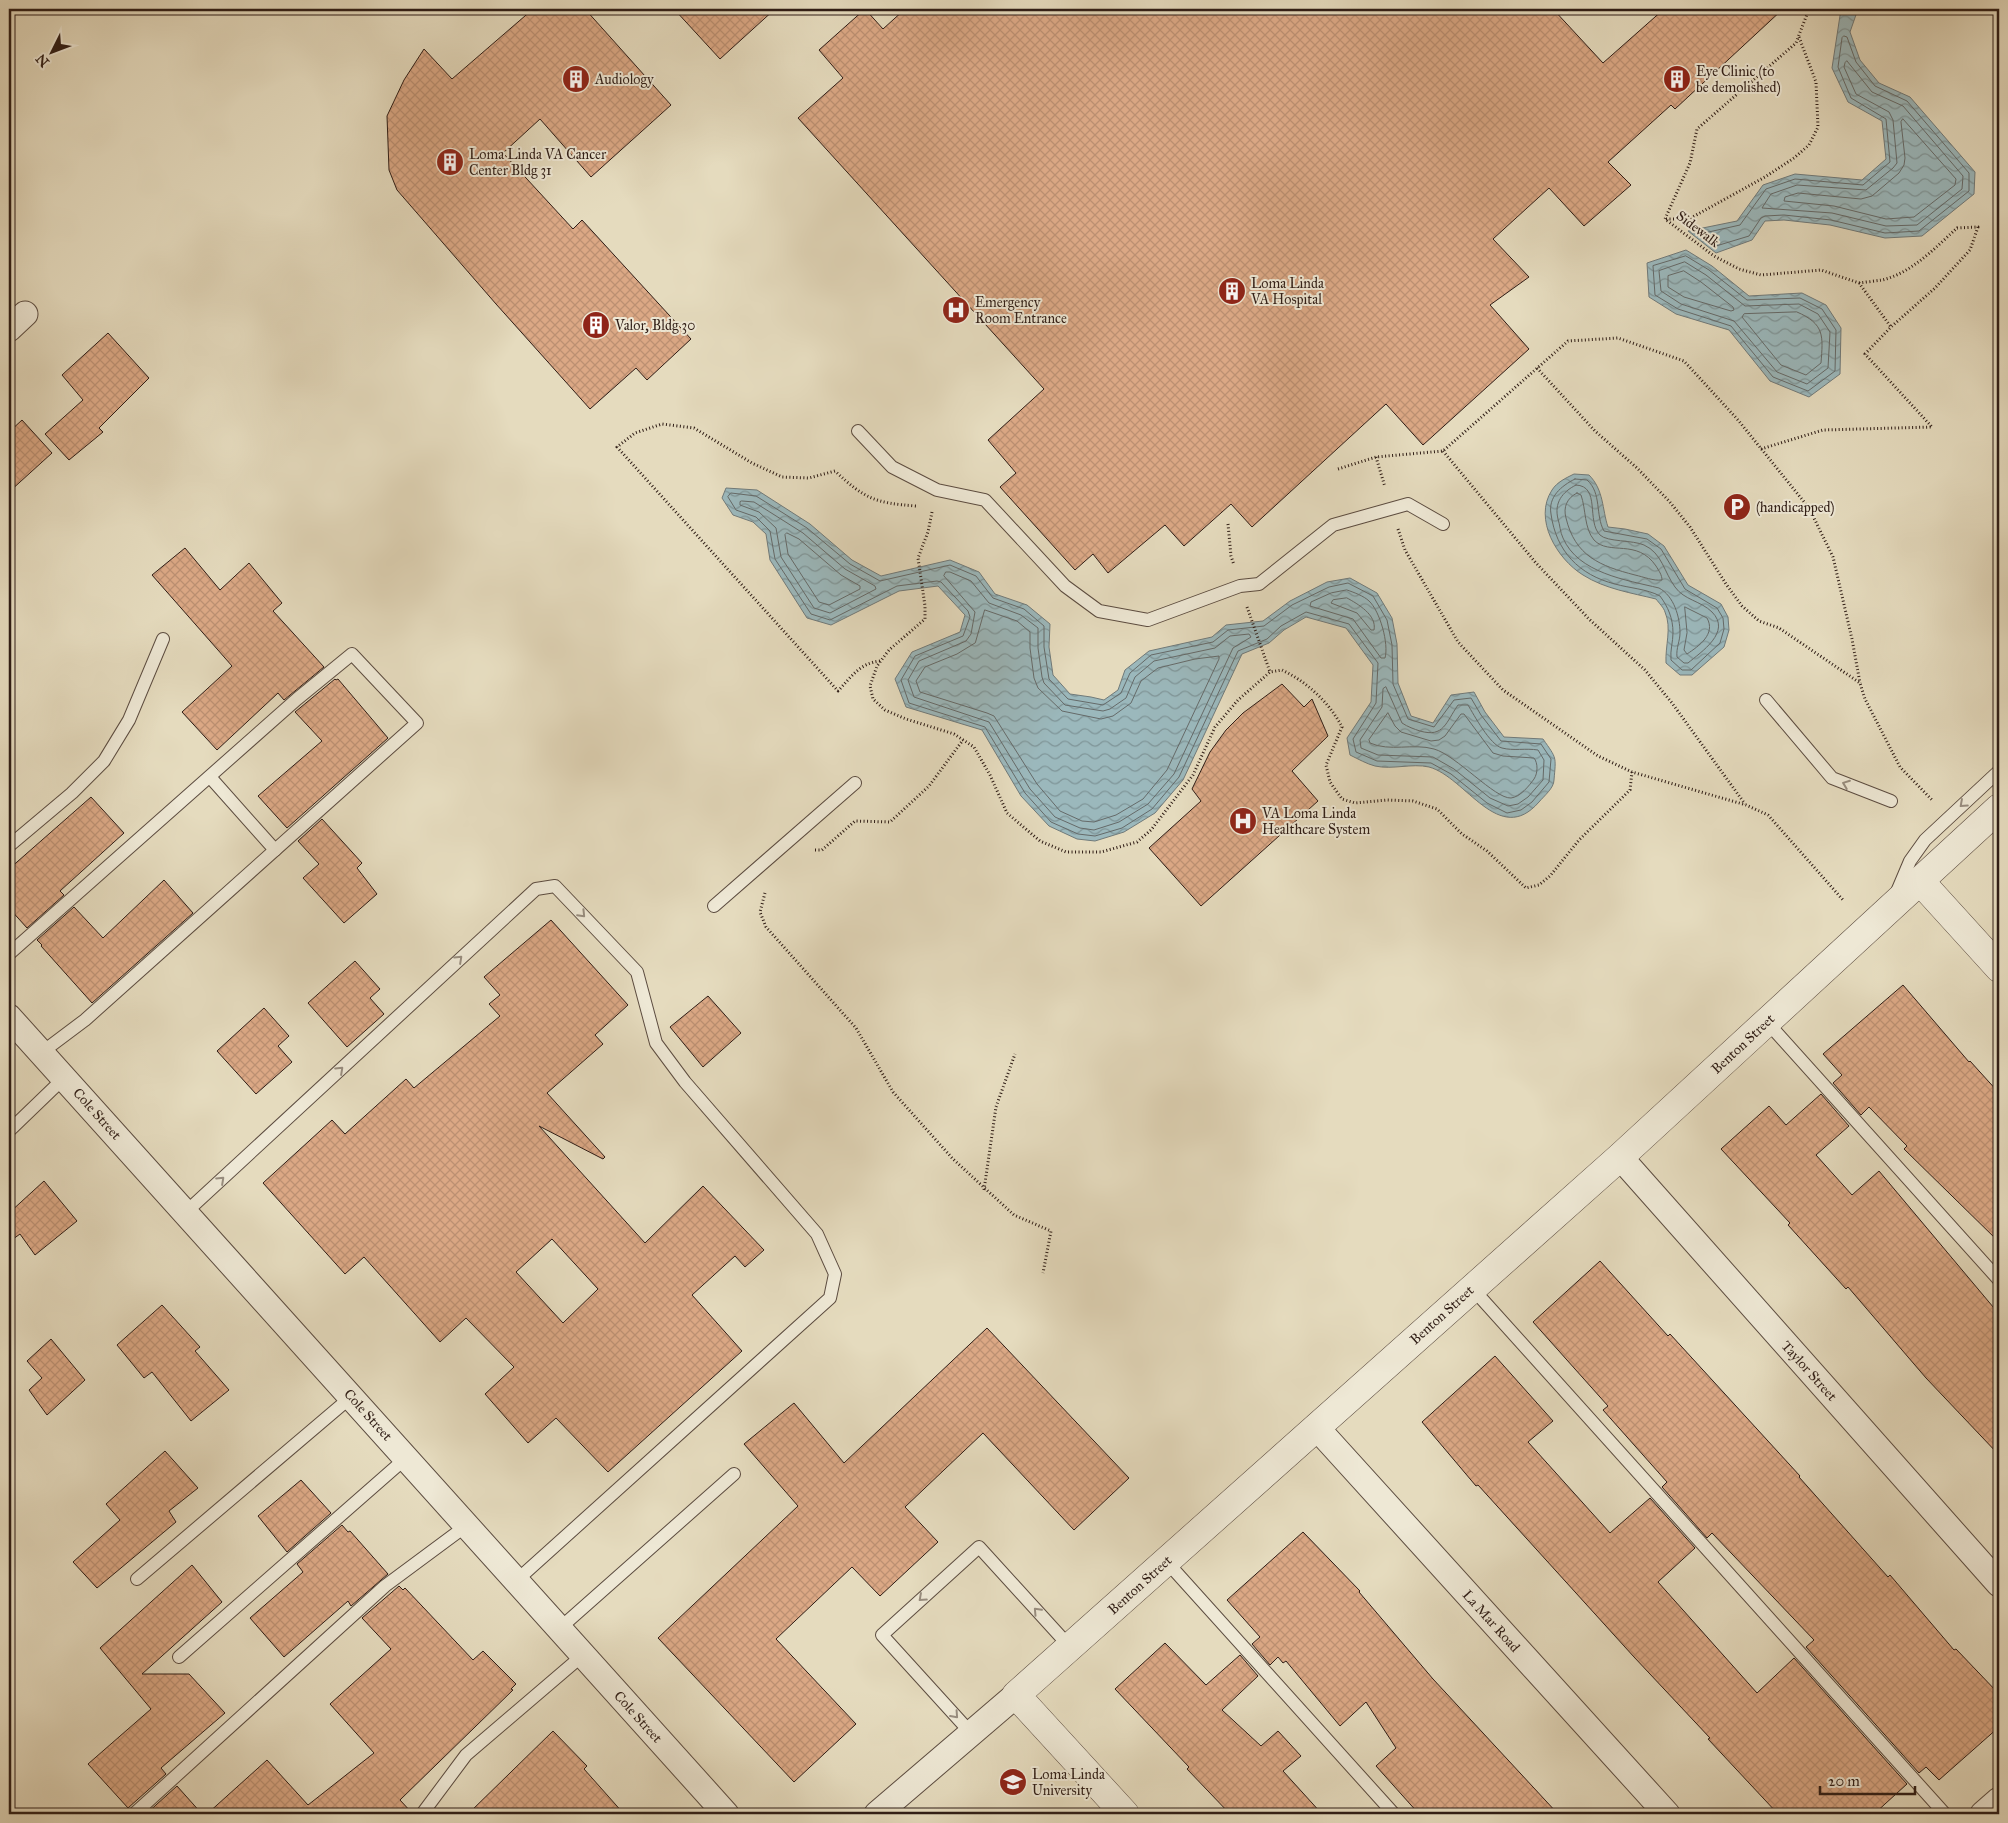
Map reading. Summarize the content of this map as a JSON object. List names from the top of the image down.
{
  "streets": {
    "street": [
      "Benton Street",
      "Cole Street",
      "Taylor Street",
      "La Mar Road"
    ],
    "path": ["Sidewalk"]
  },
  "crossings": [
    ["Benton Street", "Taylor Street"],
    ["Benton Street", "La Mar Road"]
  ],
  "places": {
    "building": [
      "Audiology",
      "Eye Clinic (to be demolished)",
      "Loma Linda VA Cancer Center Bldg 31",
      "Loma Linda VA Hospital",
      "Valor, Bldg 30"
    ],
    "hospital": ["Emergency Room Entrance", "VA Loma Linda Healthcare System"],
    "parking": ["(handicapped)"],
    "school or university": ["Loma Linda University"]
  },
  "scale_bar": "20 m",
  "north": "bottom left"
}
